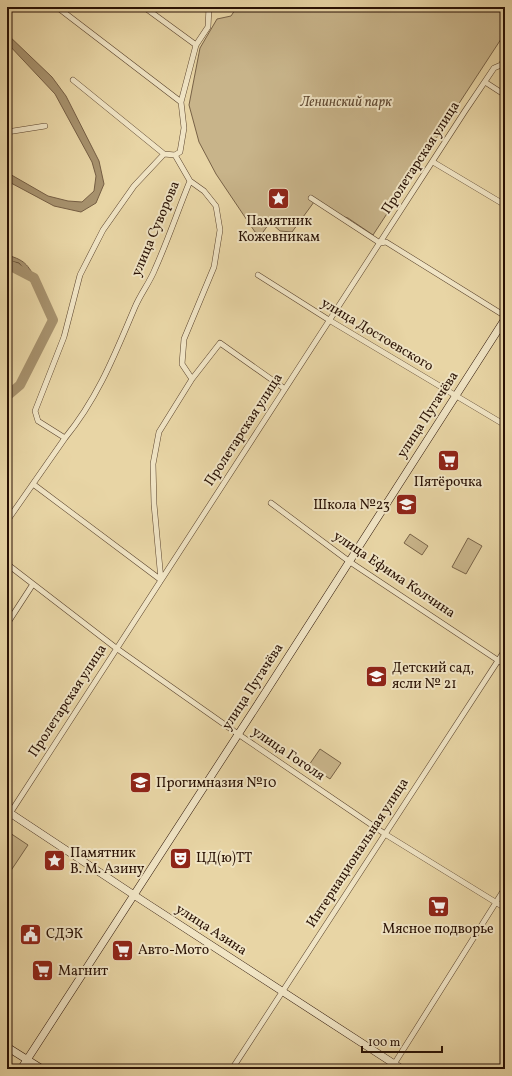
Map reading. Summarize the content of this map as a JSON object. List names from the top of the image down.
{
  "streets": {
    "street": [
      "Пролетарская улица",
      "улица Суворова",
      "улица Достоевского",
      "улица Пугачёва",
      "улица Ефима Колчина",
      "улица Гоголя",
      "Интернациональная улица",
      "улица Азина"
    ]
  },
  "crossings": [
    ["Пролетарская улица", "улица Достоевского"],
    ["Пролетарская улица", "улица Гоголя"],
    ["Пролетарская улица", "улица Азина"],
    ["улица Достоевского", "улица Пугачёва"],
    ["улица Пугачёва", "улица Ефима Колчина"],
    ["улица Пугачёва", "улица Гоголя"],
    ["улица Пугачёва", "улица Азина"],
    ["улица Ефима Колчина", "Интернациональная улица"],
    ["улица Гоголя", "Интернациональная улица"],
    ["Интернациональная улица", "улица Азина"]
  ],
  "parks": ["Ленинский парк"],
  "places": {
    "place": ["Памятник Кожевникам", "Памятник В. М. Азину"],
    "supermarket": [
      "Пятёрочка",
      "Мясное подворье",
      "Авто-Мото",
      "Магнит"
    ],
    "school or university": ["Школа №23", "Детский сад, ясли № 21", "Прогимназия №10"],
    "theatre": ["ЦД(ю)ТТ"],
    "public building": ["СДЭК"]
  },
  "scale_bar": "100 m"
}
